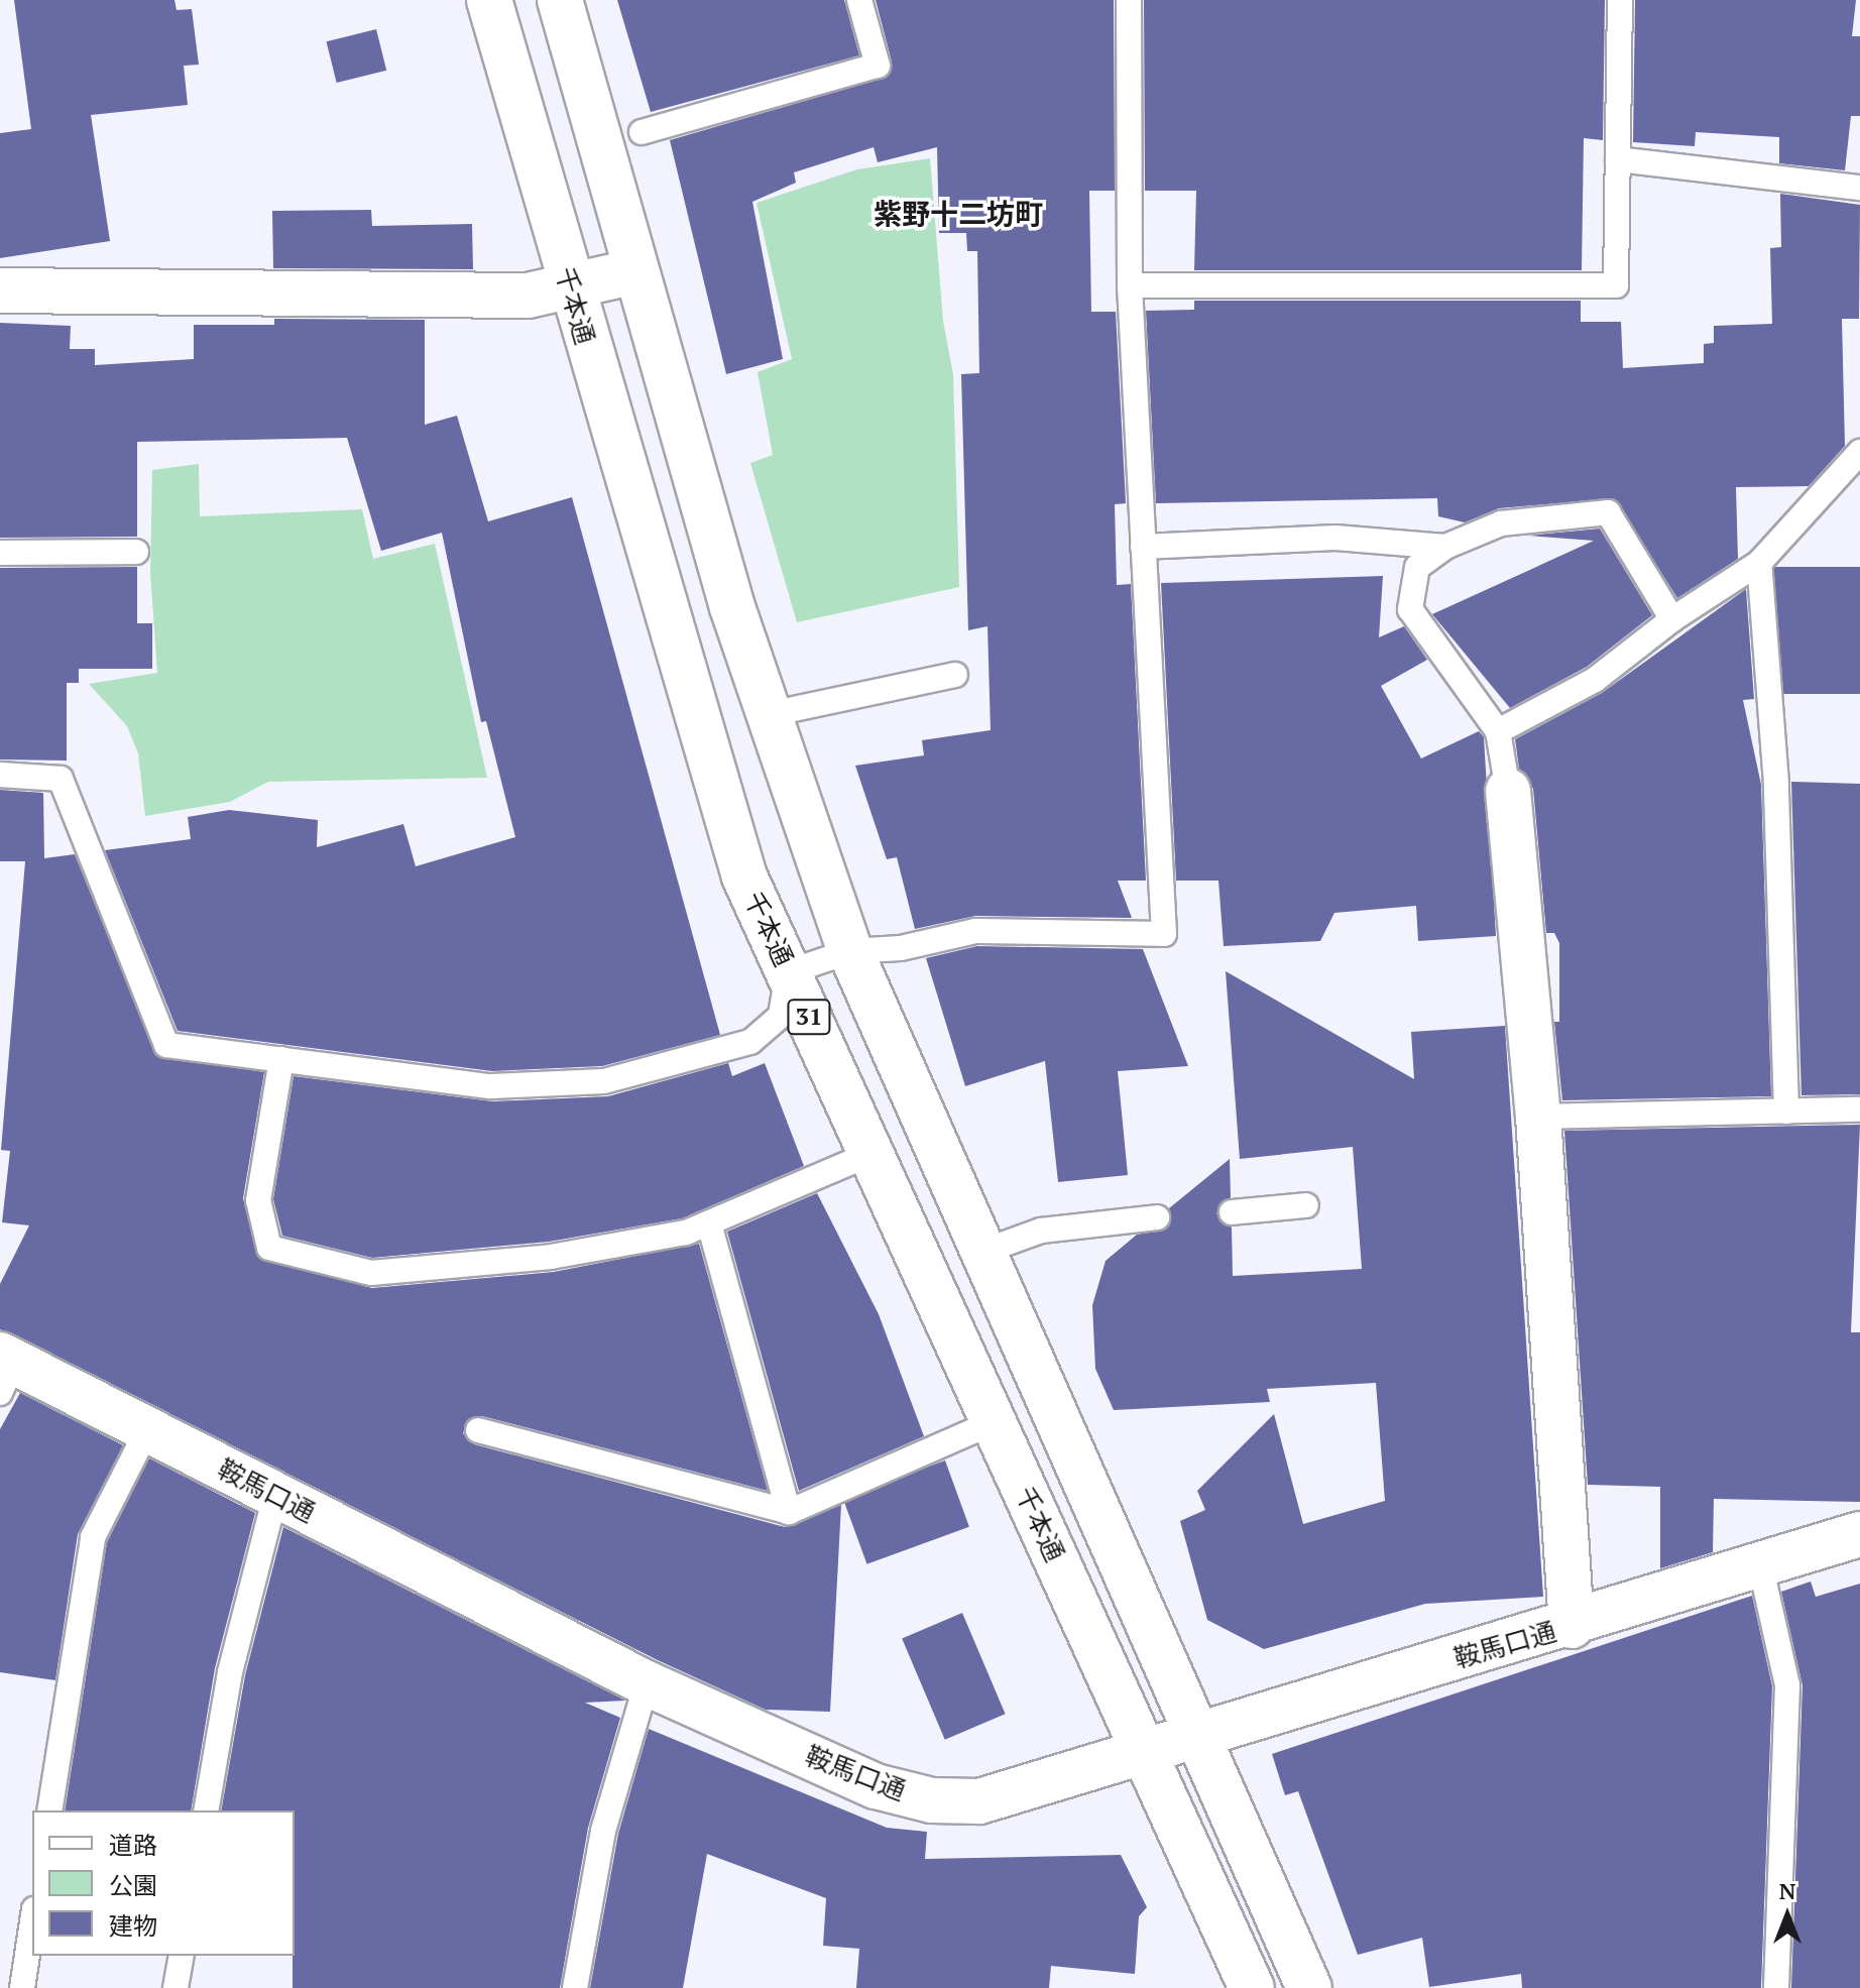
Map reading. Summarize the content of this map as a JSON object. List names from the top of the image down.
{
  "streets": {
    "main road": ["千本通", "31", "鞍馬口通"]
  },
  "crossings": [
    ["千本通", "鞍馬口通"],
    ["31", "鞍馬口通"]
  ],
  "districts": ["紫野十二坊町"],
  "legend": ["道路", "公園", "建物"],
  "north": "top"
}
